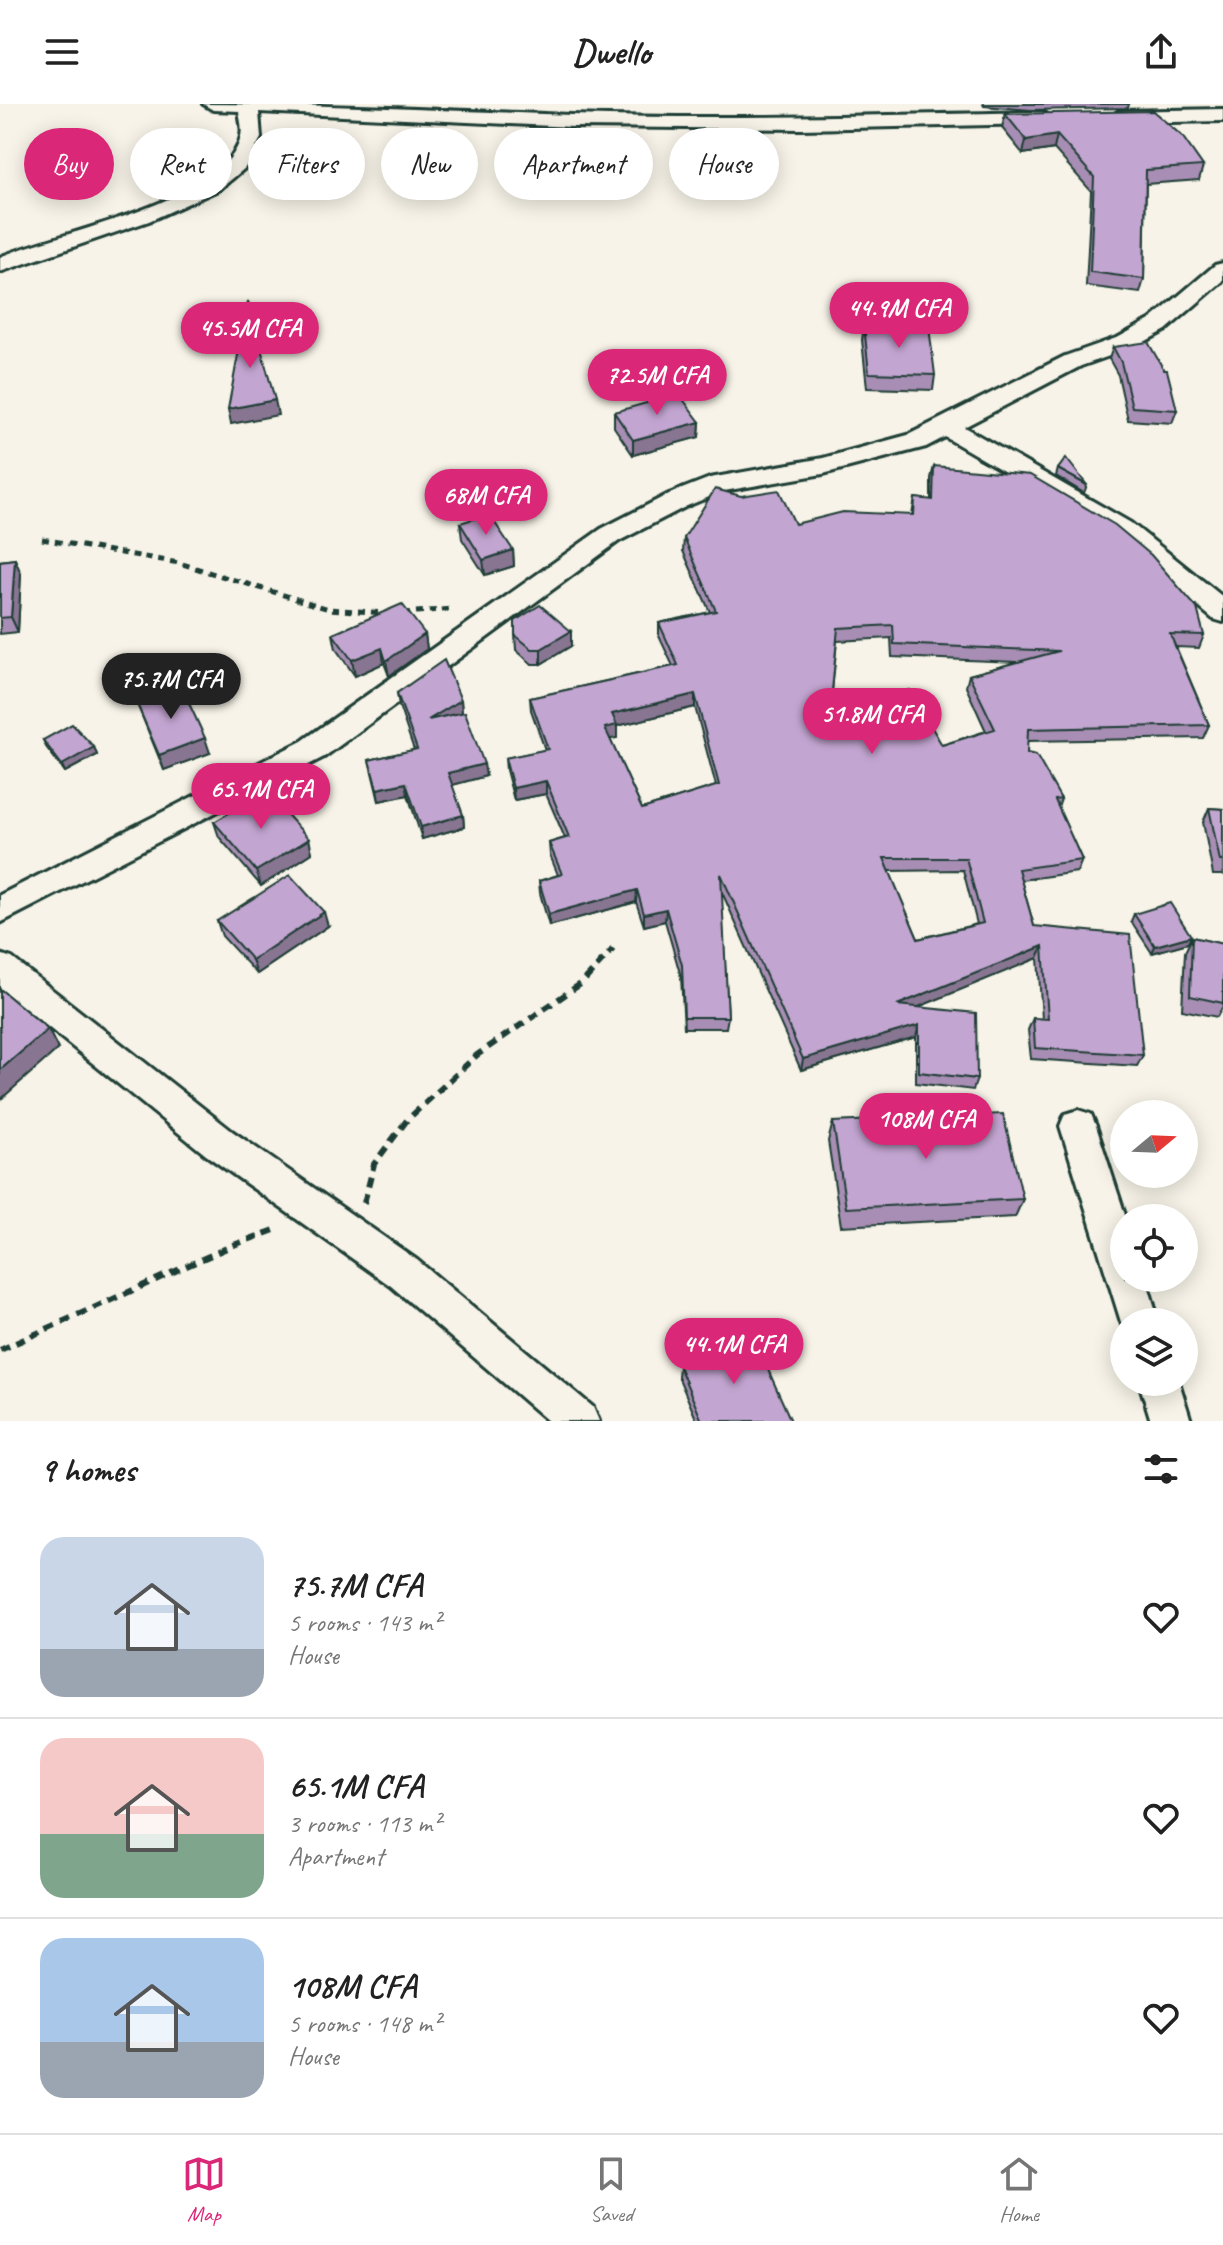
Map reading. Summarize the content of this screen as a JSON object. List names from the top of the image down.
{
  "north": "right",
  "page": {
    "header": "Dwello",
    "chip": [
      "Buy",
      "Rent",
      "Filters",
      "New",
      "Apartment",
      "House"
    ],
    "price": [
      "44.9M CFA",
      "45.5M CFA",
      "72.5M CFA",
      "68M CFA",
      "75.7M CFA",
      "51.8M CFA",
      "65.1M CFA",
      "108M CFA",
      "44.1M CFA"
    ],
    "heading": "9 homes",
    "list": [
      {
        "name": "75.7M CFA",
        "note": "5 rooms · 143 m² · House"
      },
      {
        "name": "65.1M CFA",
        "note": "3 rooms · 113 m² · Apartment"
      },
      {
        "name": "108M CFA",
        "note": "5 rooms · 148 m² · House"
      }
    ],
    "tabs": ["Map", "Saved", "Home"]
  }
}
